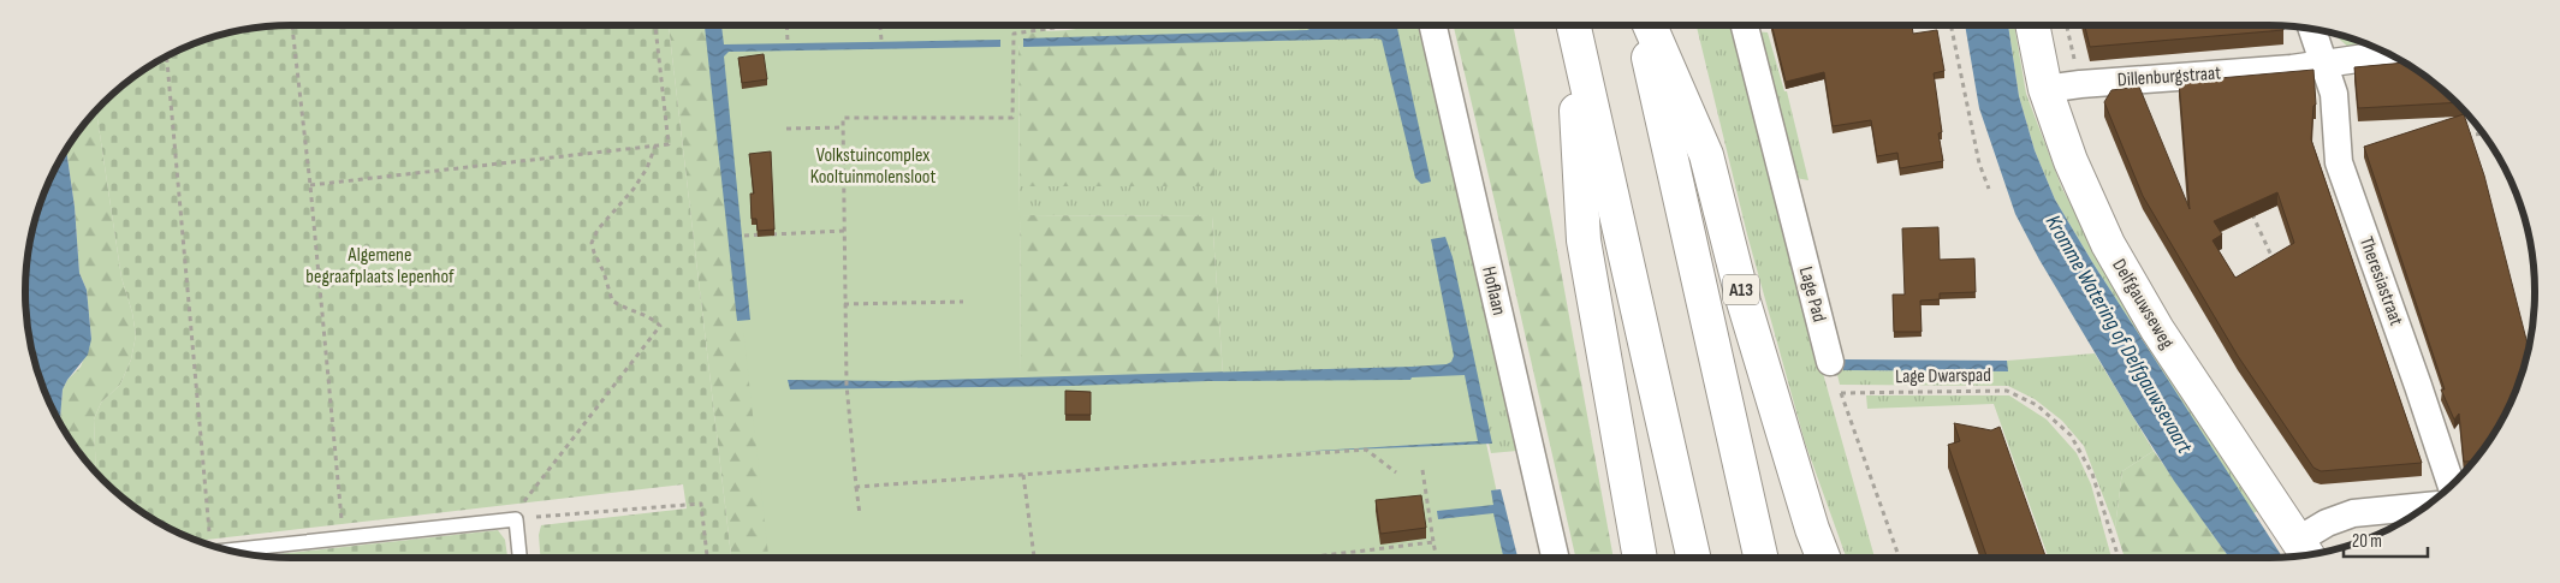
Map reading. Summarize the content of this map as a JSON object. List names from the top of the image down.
{
  "streets": {
    "main road": ["A13", "Delfgauwseweg"],
    "street": [
      "Dillenburgstraat",
      "Theresiastraat",
      "Hoflaan",
      "Lage Pad"
    ],
    "path": ["Lage Dwarspad"]
  },
  "crossings": [
    ["Dillenburgstraat", "Theresiastraat"],
    ["Dillenburgstraat", "Delfgauwseweg"]
  ],
  "water": ["Kromme Watering of Delfgauwsevaart"],
  "parks": ["Volkstuincomplex Kooltuinmolensloot", "Algemene begraafplaats Iepenhof"],
  "scale_bar": "20 m"
}
